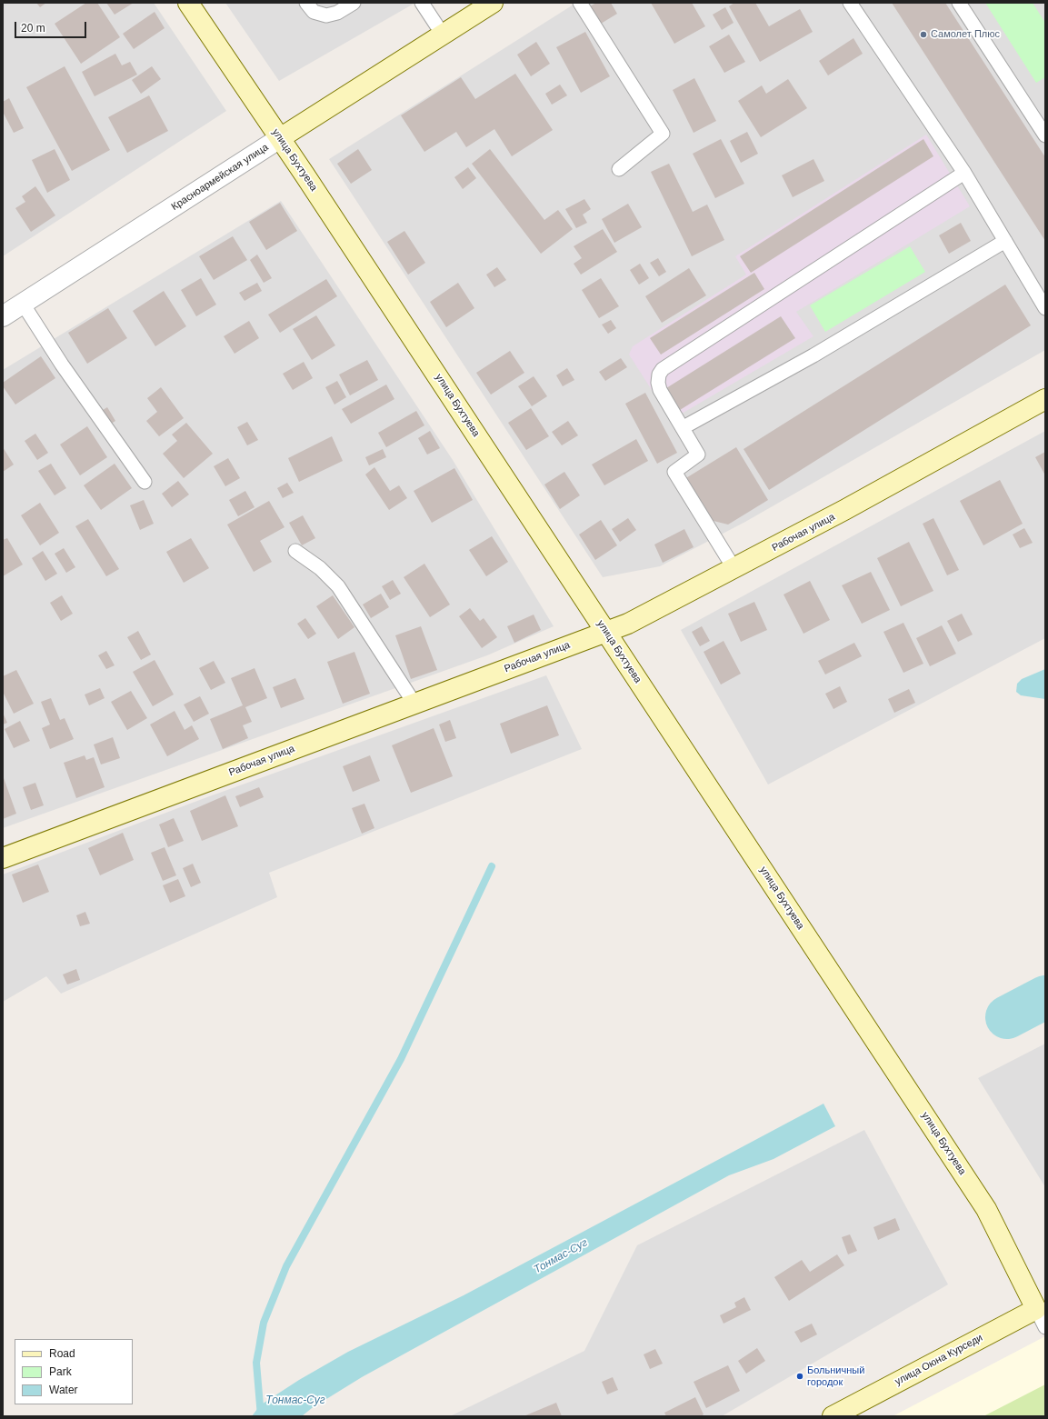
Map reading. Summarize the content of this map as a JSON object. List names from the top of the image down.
{
  "streets": {
    "street": [
      "улица Бухтуева",
      "Красноармейская улица",
      "Рабочая улица",
      "улица Оюна Курседи"
    ]
  },
  "crossings": [
    ["улица Бухтуева", "Красноармейская улица"],
    ["улица Бухтуева", "Рабочая улица"],
    ["улица Бухтуева", "улица Оюна Курседи"]
  ],
  "water": ["Тонмас-Суг"],
  "places": ["Самолет Плюс", "Больничный городок"],
  "legend": ["Road", "Park", "Water"],
  "scale_bar": "20 m"
}
